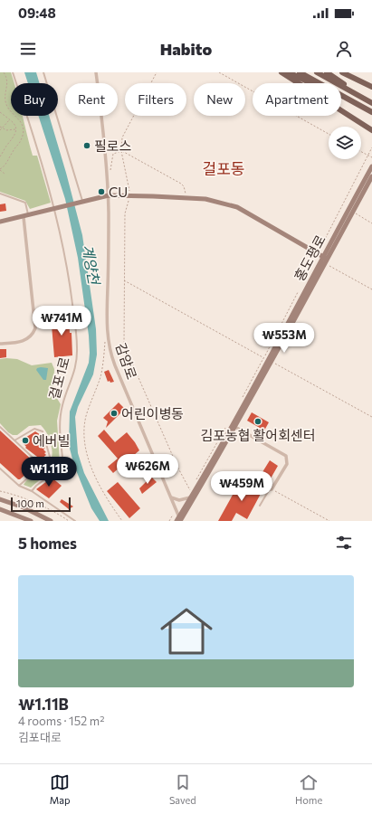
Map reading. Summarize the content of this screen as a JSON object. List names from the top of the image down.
{
  "streets": {
    "street": ["홍도평로", "감암로"],
    "lane": ["걸포1로"]
  },
  "crossings": [
    ["홍도평로", "감암로"]
  ],
  "districts": ["걸포동"],
  "water": ["계양천"],
  "places": [
    "필로스",
    "CU",
    "어린이병동",
    "김포농협 활어회센터",
    "에버빌"
  ],
  "scale_bar": "100 m",
  "page": {
    "status": "09:48",
    "header": "Habito",
    "chip": [
      "Buy",
      "Rent",
      "Filters",
      "New",
      "Apartment"
    ],
    "price": [
      "₩741M",
      "₩553M",
      "₩626M",
      "₩1.11B",
      "₩459M"
    ],
    "scale": "100 m",
    "heading": "5 homes",
    "list": [
      {
        "name": "₩1.11B",
        "note": "4 rooms · 152 m² · 김포대로"
      }
    ],
    "tabs": ["Map", "Saved", "Home"]
  }
}
